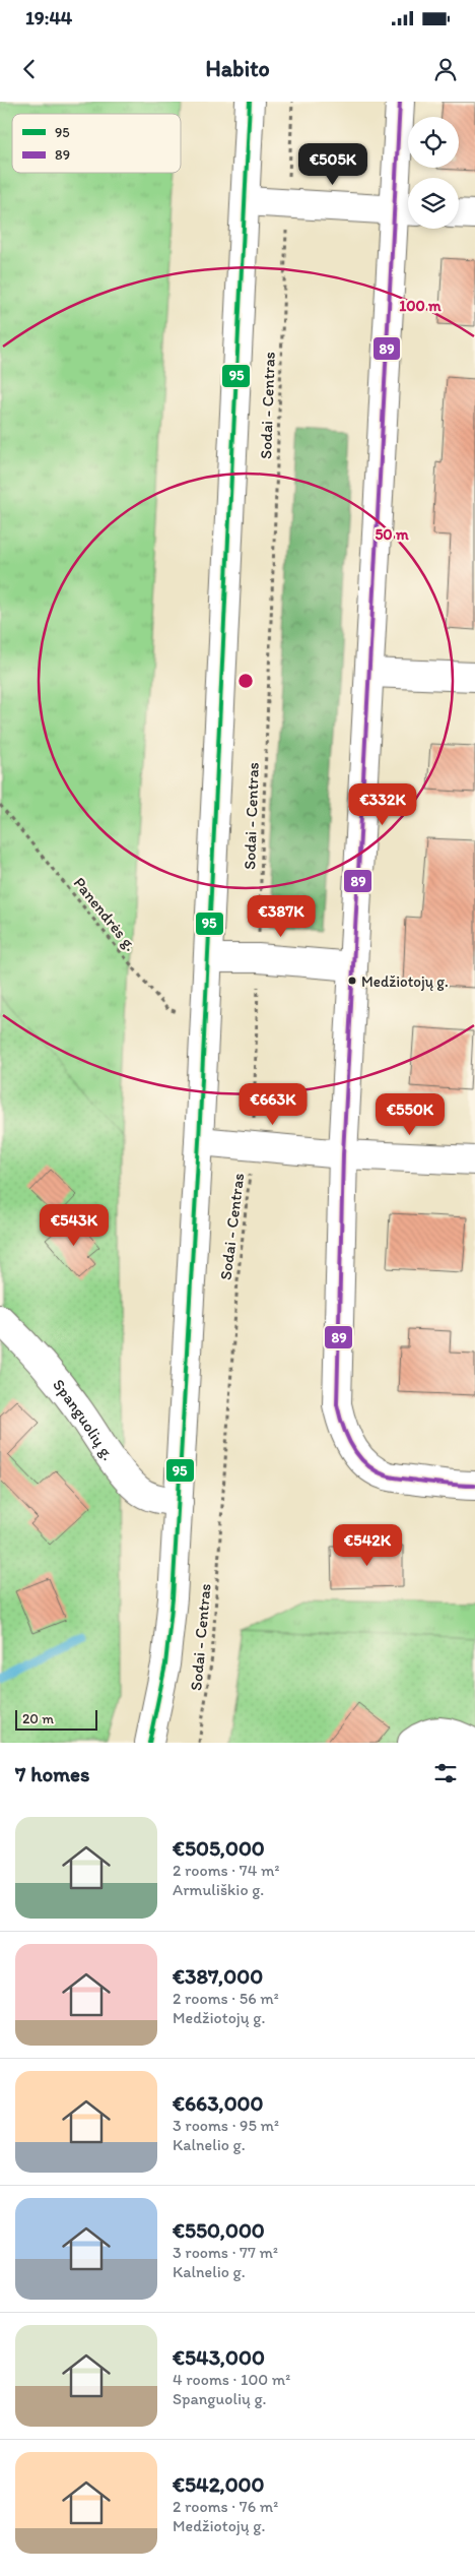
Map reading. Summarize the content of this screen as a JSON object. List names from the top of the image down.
{
  "streets": {
    "street": ["Spanguolių g."],
    "path": ["Sodai - Centras", "Panendrės g."]
  },
  "places": ["Medžiotojų g."],
  "lines": ["transit line 95", "transit line 89"],
  "legend": ["95", "89"],
  "scale_bar": "20 m",
  "page": {
    "status": "19:44",
    "header": "Habito",
    "price": [
      "€505K",
      "€332K",
      "€387K",
      "€663K",
      "€550K",
      "€543K",
      "€542K"
    ],
    "scale": "20 m",
    "heading": "7 homes",
    "list": [
      {
        "name": "€505,000",
        "note": "2 rooms · 74 m² · Armuliškio g."
      },
      {
        "name": "€387,000",
        "note": "2 rooms · 56 m² · Medžiotojų g."
      },
      {
        "name": "€663,000",
        "note": "3 rooms · 95 m² · Kalnelio g."
      },
      {
        "name": "€550,000",
        "note": "3 rooms · 77 m² · Kalnelio g."
      },
      {
        "name": "€543,000",
        "note": "4 rooms · 100 m² · Spanguolių g."
      },
      {
        "name": "€542,000",
        "note": "2 rooms · 76 m² · Medžiotojų g."
      }
    ]
  },
  "rings": ["100 m", "50 m"]
}
